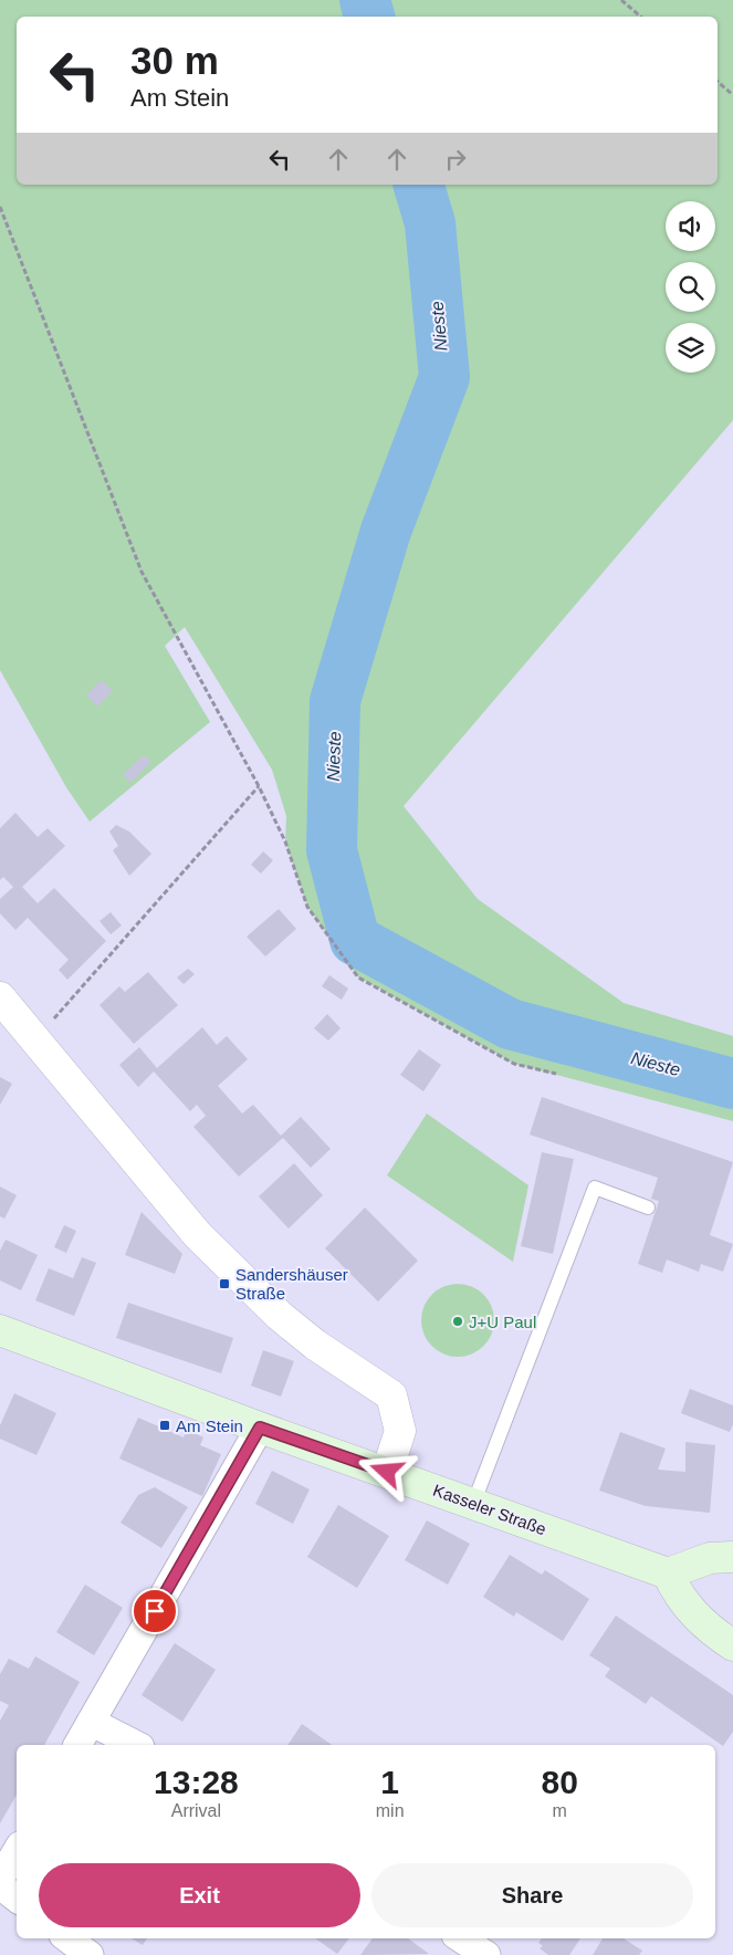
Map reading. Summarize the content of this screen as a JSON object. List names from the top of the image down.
{
  "streets": {
    "main road": ["Kasseler Straße"]
  },
  "water": ["Nieste"],
  "places": {
    "transit": ["Sandershäuser Straße", "Am Stein"],
    "other": ["J+U Paul"]
  },
  "page": {
    "turn": ["30 m", "Am Stein"],
    "eta": [
      "13:28",
      "Arrival",
      "1",
      "min",
      "80",
      "m"
    ],
    "buttons": ["Exit", "Share"]
  }
}
